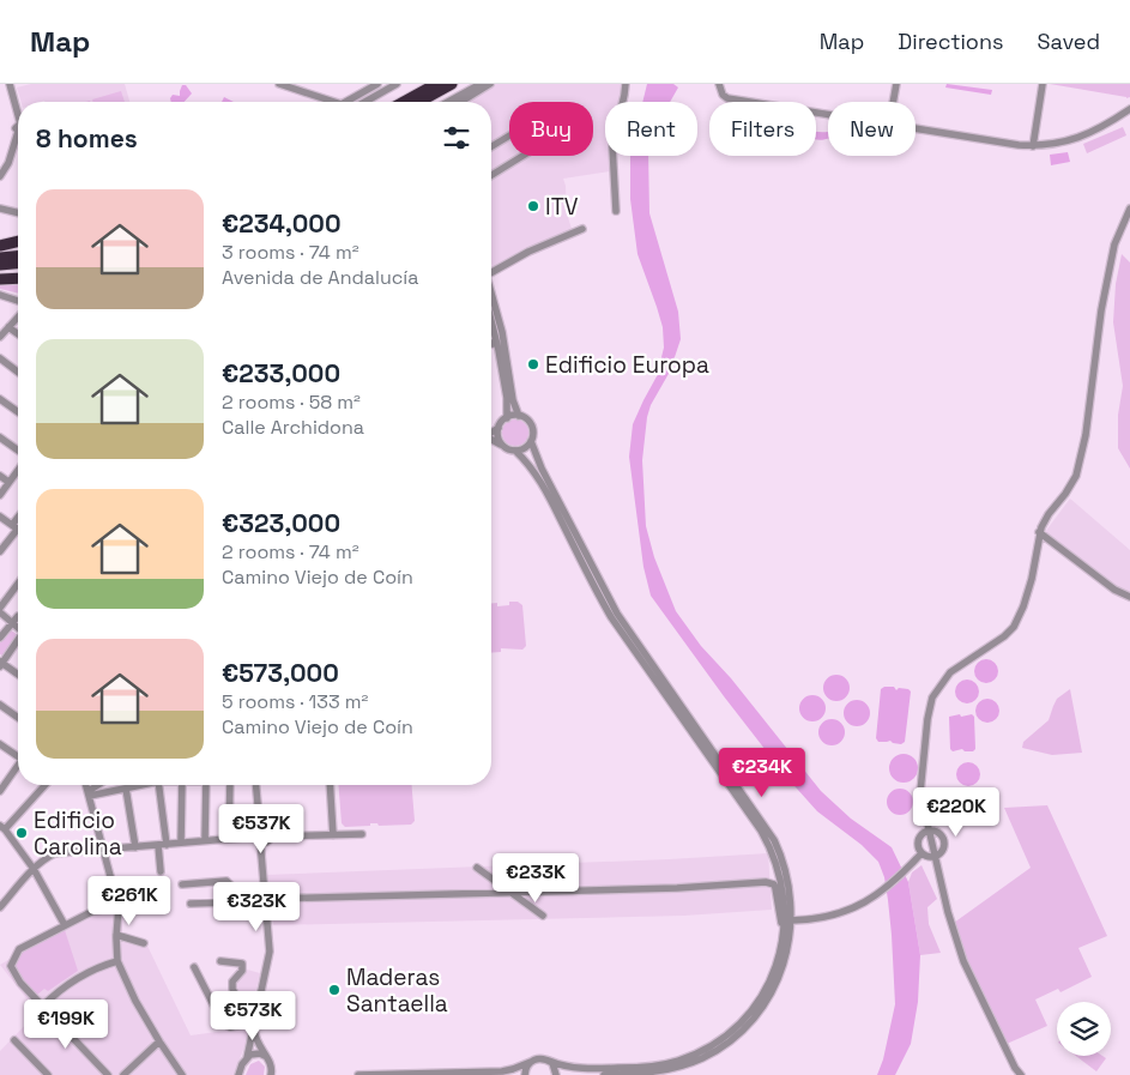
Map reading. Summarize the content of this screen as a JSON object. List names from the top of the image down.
{
  "places": [
    "ITV",
    "Edificio Europa",
    "Edificio Carolina",
    "Maderas Santaella"
  ],
  "page": {
    "header": "Map",
    "nav": ["Map", "Directions", "Saved"],
    "chip": [
      "Buy",
      "Rent",
      "Filters",
      "New"
    ],
    "heading": "8 homes",
    "list": [
      {
        "name": "€234,000",
        "note": "3 rooms · 74 m² · Avenida de Andalucía"
      },
      {
        "name": "€233,000",
        "note": "2 rooms · 58 m² · Calle Archidona"
      },
      {
        "name": "€323,000",
        "note": "2 rooms · 74 m² · Camino Viejo de Coín"
      },
      {
        "name": "€573,000",
        "note": "5 rooms · 133 m² · Camino Viejo de Coín"
      }
    ],
    "price": [
      "€234K",
      "€220K",
      "€537K",
      "€233K",
      "€261K",
      "€323K",
      "€573K",
      "€199K"
    ]
  }
}
